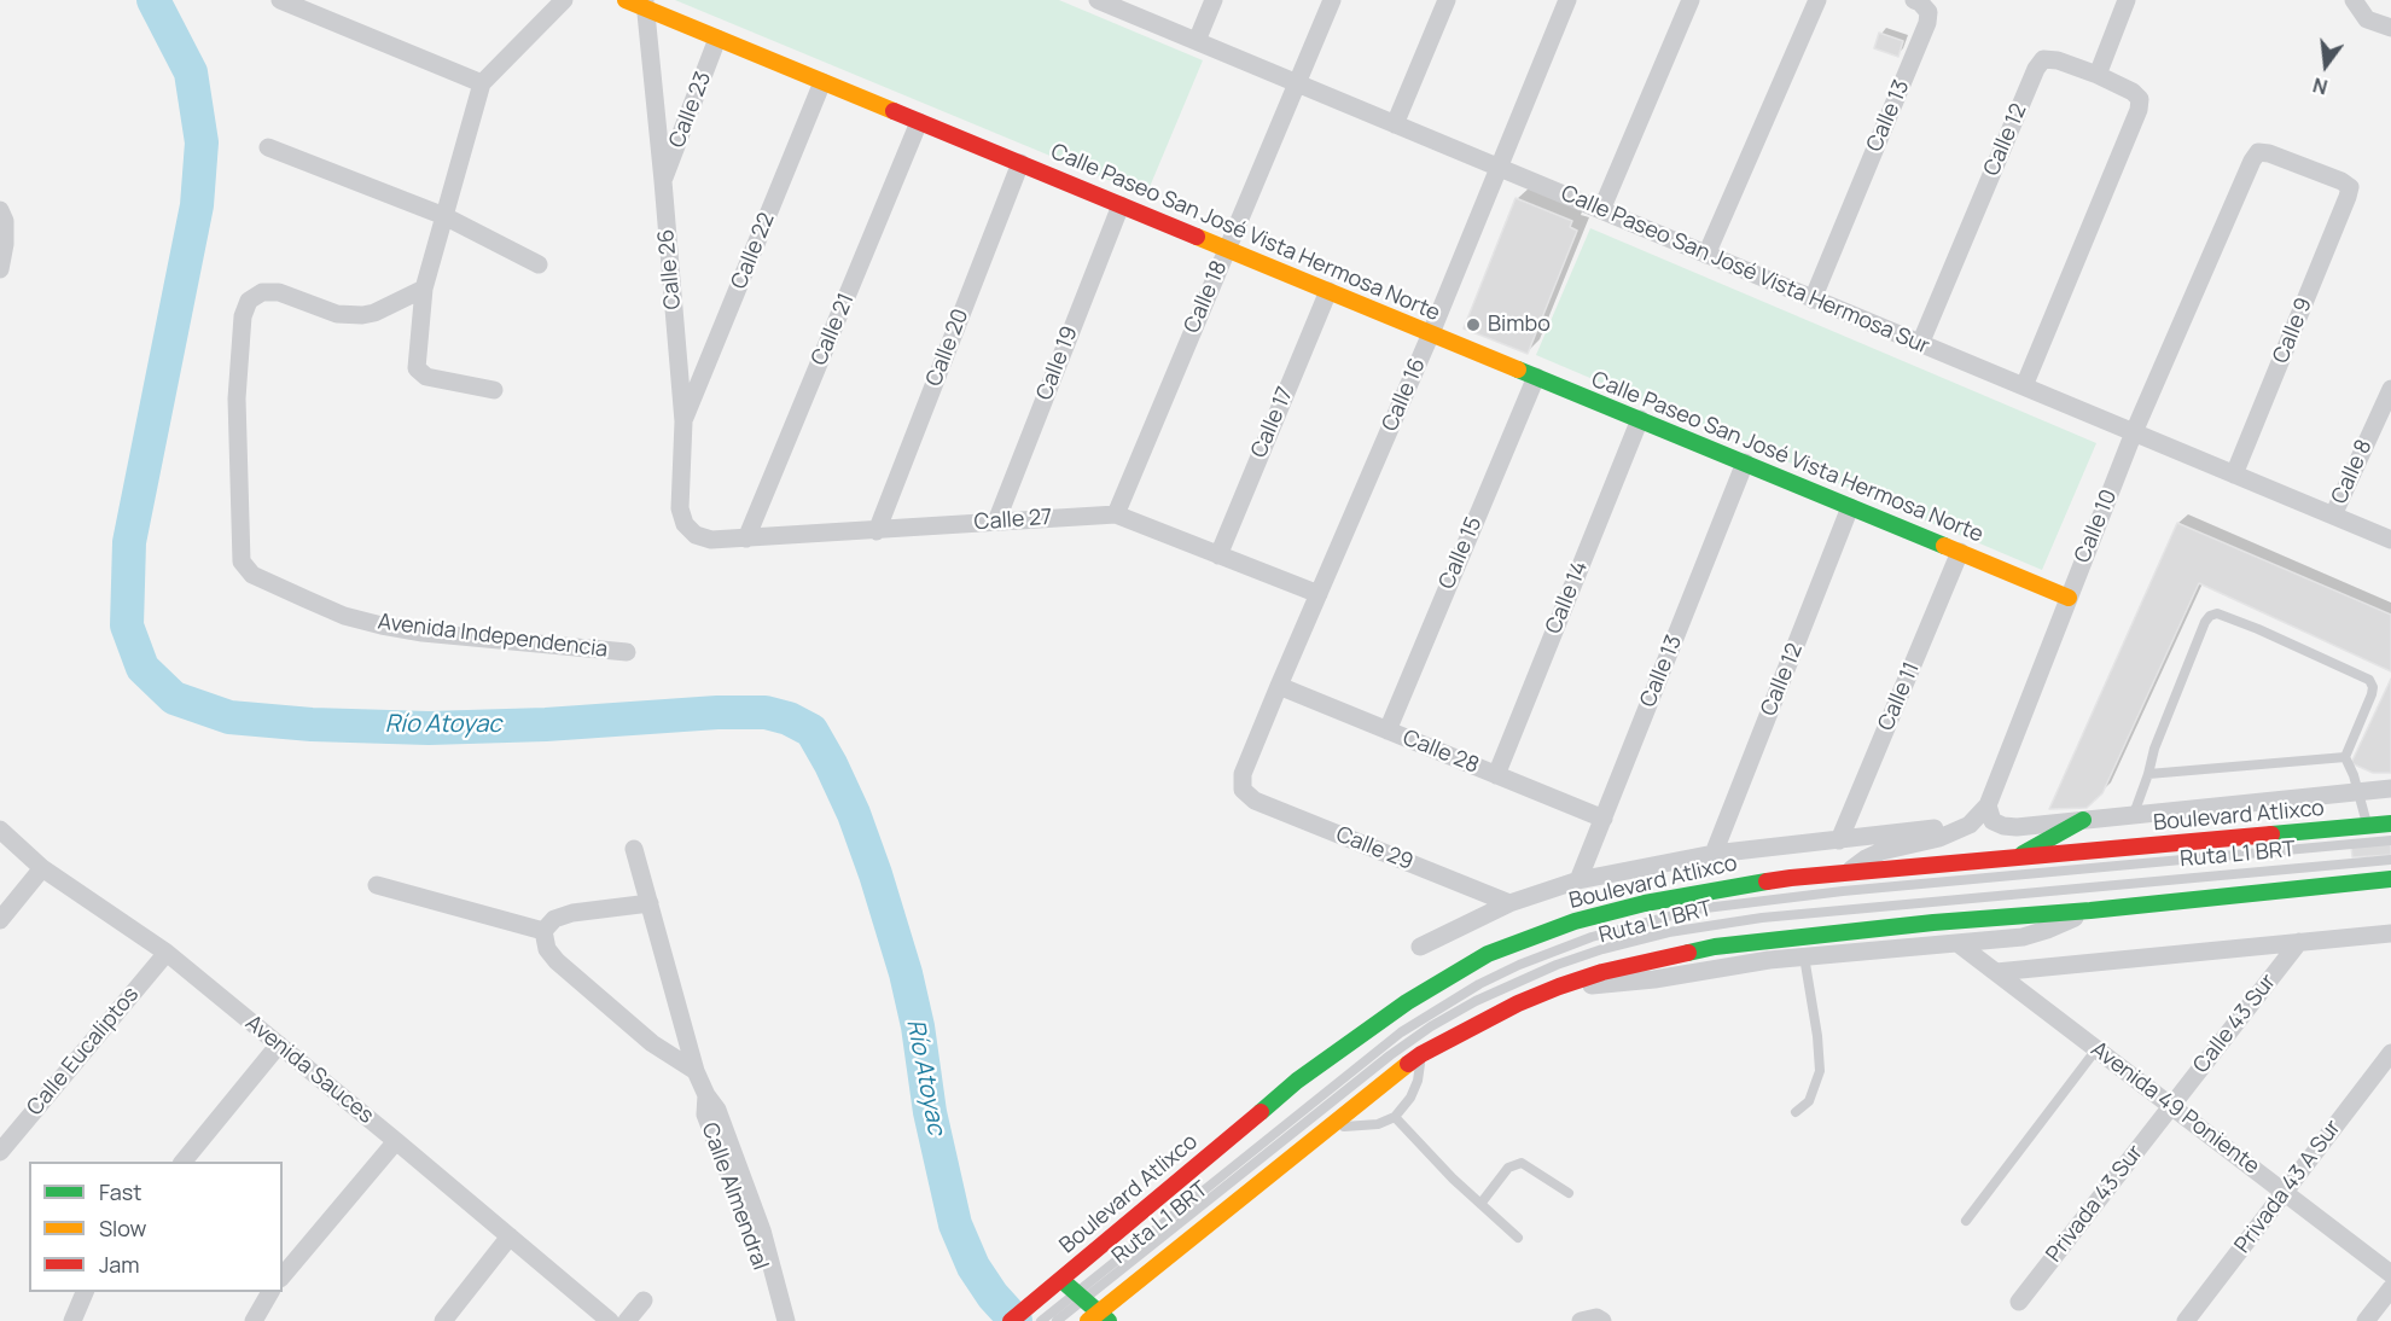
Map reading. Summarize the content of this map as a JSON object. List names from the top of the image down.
{
  "streets": {
    "main road": ["Calle Paseo San José Vista Hermosa Norte", "Boulevard Atlixco"],
    "street": [
      "Calle 23",
      "Calle 13",
      "Calle 12",
      "Calle 22",
      "Calle 26",
      "Calle Paseo San José Vista Hermosa Sur",
      "Calle 18",
      "Calle 21",
      "Calle 9",
      "Calle 20",
      "Calle 19",
      "Calle 16",
      "Calle 17",
      "Calle 8",
      "Calle 27",
      "Calle 10",
      "Calle 15",
      "Calle 14",
      "Avenida Independencia",
      "Calle 11",
      "Calle 28",
      "Calle 29",
      "Calle 43 Sur",
      "Calle Eucaliptos",
      "Avenida Sauces",
      "Avenida 49 Poniente",
      "Privada 43 A Sur",
      "Calle Almendral",
      "Privada 43 Sur"
    ],
    "lane": ["Ruta L1 BRT"]
  },
  "crossings": [
    ["Calle 23", "Calle Paseo San José Vista Hermosa Norte"],
    ["Calle 23", "Calle 26"],
    ["Calle 13", "Calle Paseo San José Vista Hermosa Norte"],
    ["Calle 13", "Calle Paseo San José Vista Hermosa Sur"],
    ["Calle 13", "Calle 28"],
    ["Calle 12", "Calle Paseo San José Vista Hermosa Norte"],
    ["Calle 12", "Calle Paseo San José Vista Hermosa Sur"],
    ["Calle Paseo San José Vista Hermosa Norte", "Calle 22"],
    ["Calle Paseo San José Vista Hermosa Norte", "Calle 26"],
    ["Calle Paseo San José Vista Hermosa Norte", "Calle 18"],
    ["Calle Paseo San José Vista Hermosa Norte", "Calle 21"],
    ["Calle Paseo San José Vista Hermosa Norte", "Calle 20"],
    ["Calle Paseo San José Vista Hermosa Norte", "Calle 19"],
    ["Calle Paseo San José Vista Hermosa Norte", "Calle 16"],
    ["Calle Paseo San José Vista Hermosa Norte", "Calle 17"],
    ["Calle Paseo San José Vista Hermosa Norte", "Calle 10"],
    ["Calle Paseo San José Vista Hermosa Norte", "Calle 15"],
    ["Calle Paseo San José Vista Hermosa Norte", "Calle 14"],
    ["Calle Paseo San José Vista Hermosa Norte", "Calle 11"],
    ["Calle 22", "Calle 26"],
    ["Calle 26", "Calle 27"],
    ["Calle Paseo San José Vista Hermosa Sur", "Calle 18"],
    ["Calle Paseo San José Vista Hermosa Sur", "Calle 9"],
    ["Calle Paseo San José Vista Hermosa Sur", "Calle 16"],
    ["Calle Paseo San José Vista Hermosa Sur", "Calle 8"],
    ["Calle Paseo San José Vista Hermosa Sur", "Calle 10"],
    ["Calle 18", "Calle 27"],
    ["Calle 21", "Calle 27"],
    ["Calle 9", "Calle 10"],
    ["Calle 20", "Calle 27"],
    ["Calle 19", "Calle 27"],
    ["Calle 16", "Calle 27"],
    ["Calle 16", "Calle 28"],
    ["Calle 16", "Calle 29"],
    ["Calle 17", "Calle 27"],
    ["Calle 15", "Calle 28"],
    ["Calle 14", "Calle 28"],
    ["Calle 43 Sur", "Avenida 49 Poniente"],
    ["Calle 43 Sur", "Privada 43 Sur"],
    ["Calle Eucaliptos", "Avenida Sauces"],
    ["Avenida 49 Poniente", "Privada 43 A Sur"],
    ["Avenida 49 Poniente", "Privada 43 Sur"]
  ],
  "water": ["Río Atoyac"],
  "places": ["Bimbo"],
  "legend": ["Fast", "Slow", "Jam"],
  "north": "bottom"
}
